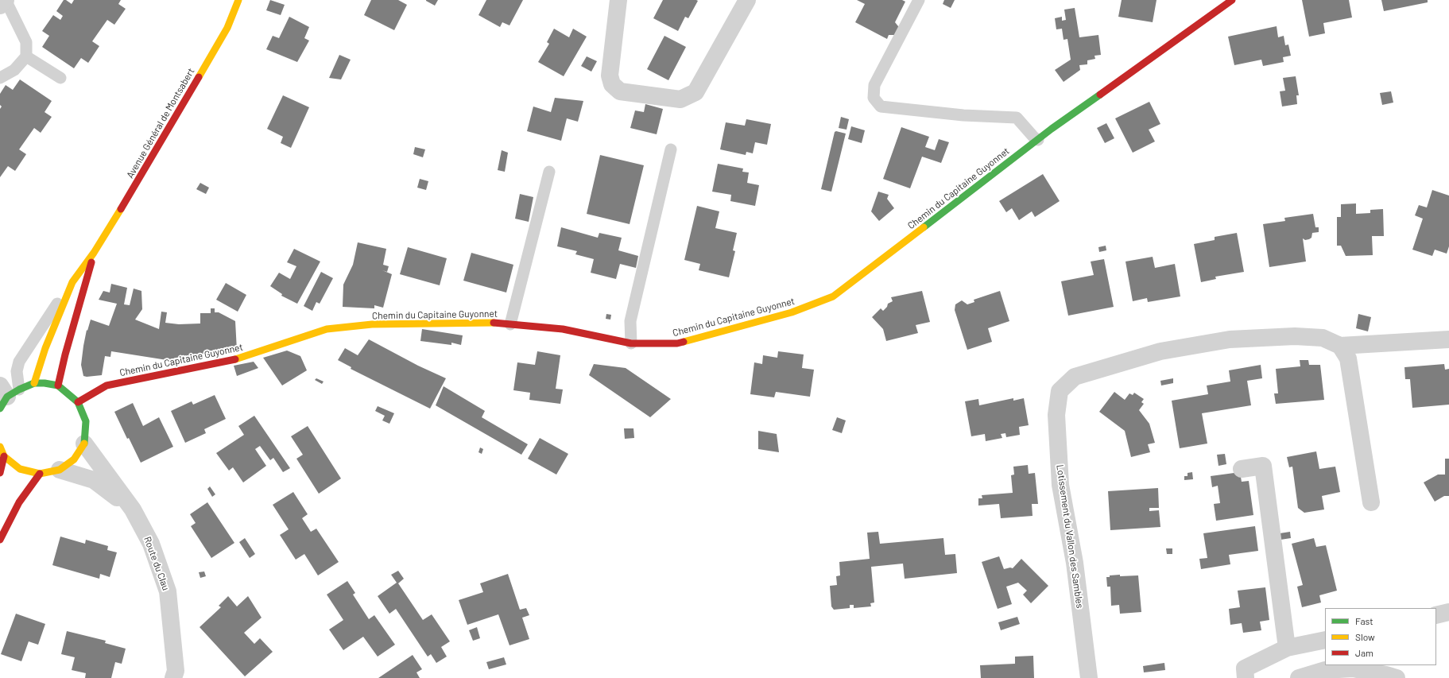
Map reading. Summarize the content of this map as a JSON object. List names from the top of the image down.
{
  "streets": {
    "street": [
      "Avenue Général de Montsabert",
      "Chemin du Capitaine Guyonnet",
      "Lotissement du Vallon des Sambles",
      "Route du Clau"
    ]
  },
  "legend": ["Fast", "Slow", "Jam"]
}
